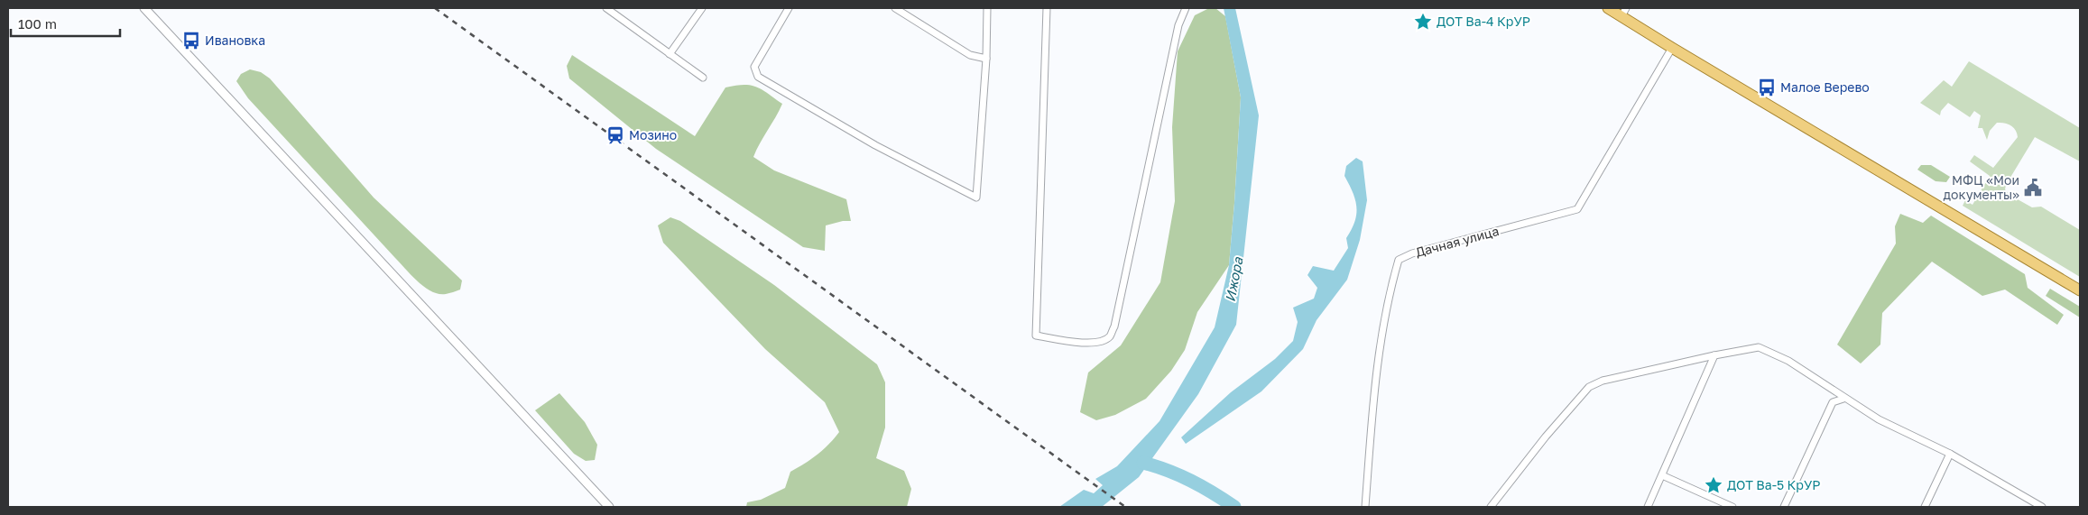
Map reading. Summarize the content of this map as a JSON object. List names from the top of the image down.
{
  "streets": {
    "street": ["Дачная улица"]
  },
  "water": ["Ижора"],
  "places": {
    "place": ["ДОТ Ва-4 КрУР", "ДОТ Ва-5 КрУР"],
    "bus stop": ["Ивановка", "Малое Верево"],
    "station": ["Мозино"],
    "public building": ["МФЦ «Мои документы»"]
  },
  "scale_bar": "100 m"
}
